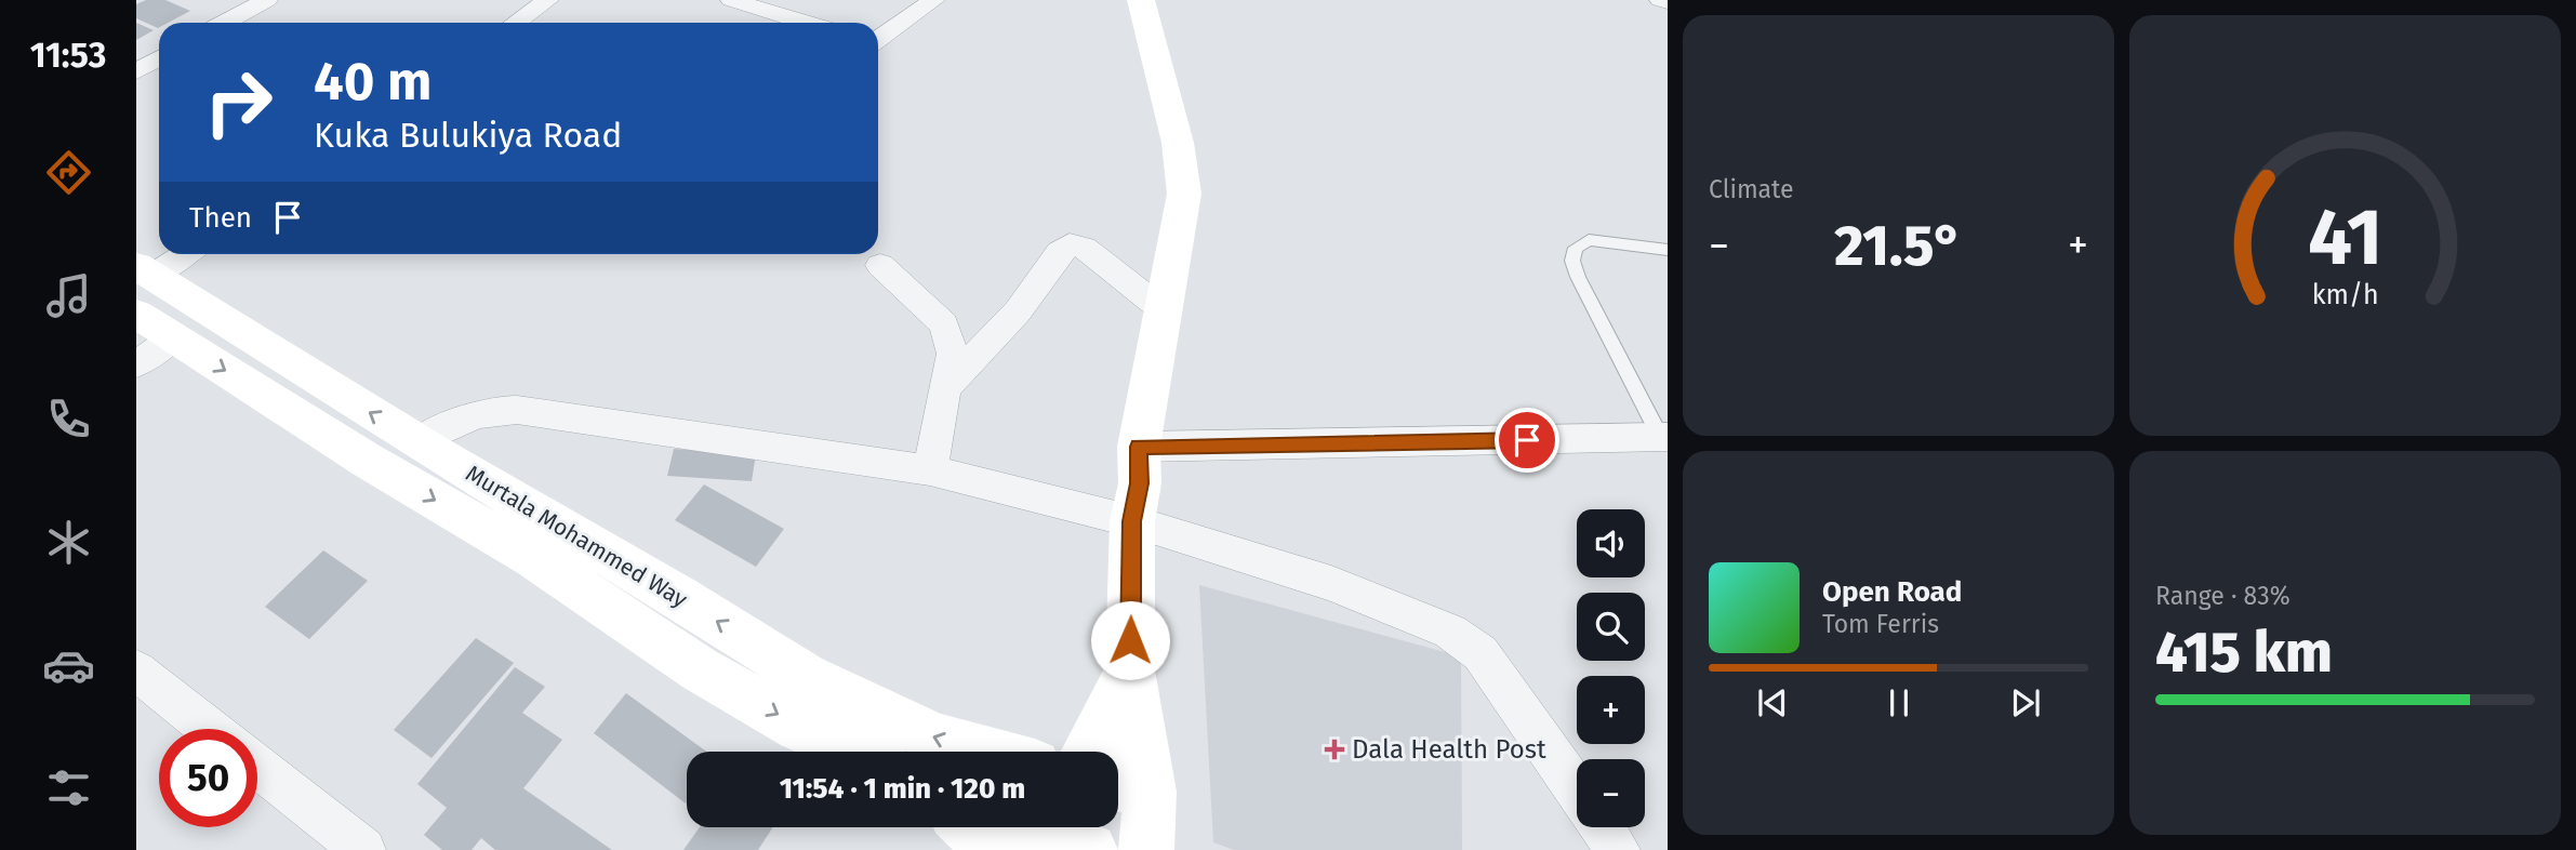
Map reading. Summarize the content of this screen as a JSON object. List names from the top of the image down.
{
  "streets": {
    "main road": ["Murtala Mohammed Way"]
  },
  "places": {
    "health": ["Dala Health Post"]
  },
  "page": {
    "tabs": "11:53",
    "tile": [
      "Climate",
      ["Range · 83%", "415 km"]
    ],
    "turn": ["40 m", "Kuka Bulukiya Road"],
    "then": "Then",
    "heat": ["−", "21.5°", "+"],
    "map_buttons": ["+", "−"],
    "song": ["Open Road", "Tom Ferris"],
    "limit": "50",
    "trip": "11:54 · 1 min · 120 m",
    "gauge": ["41", "km/h"]
  }
}
